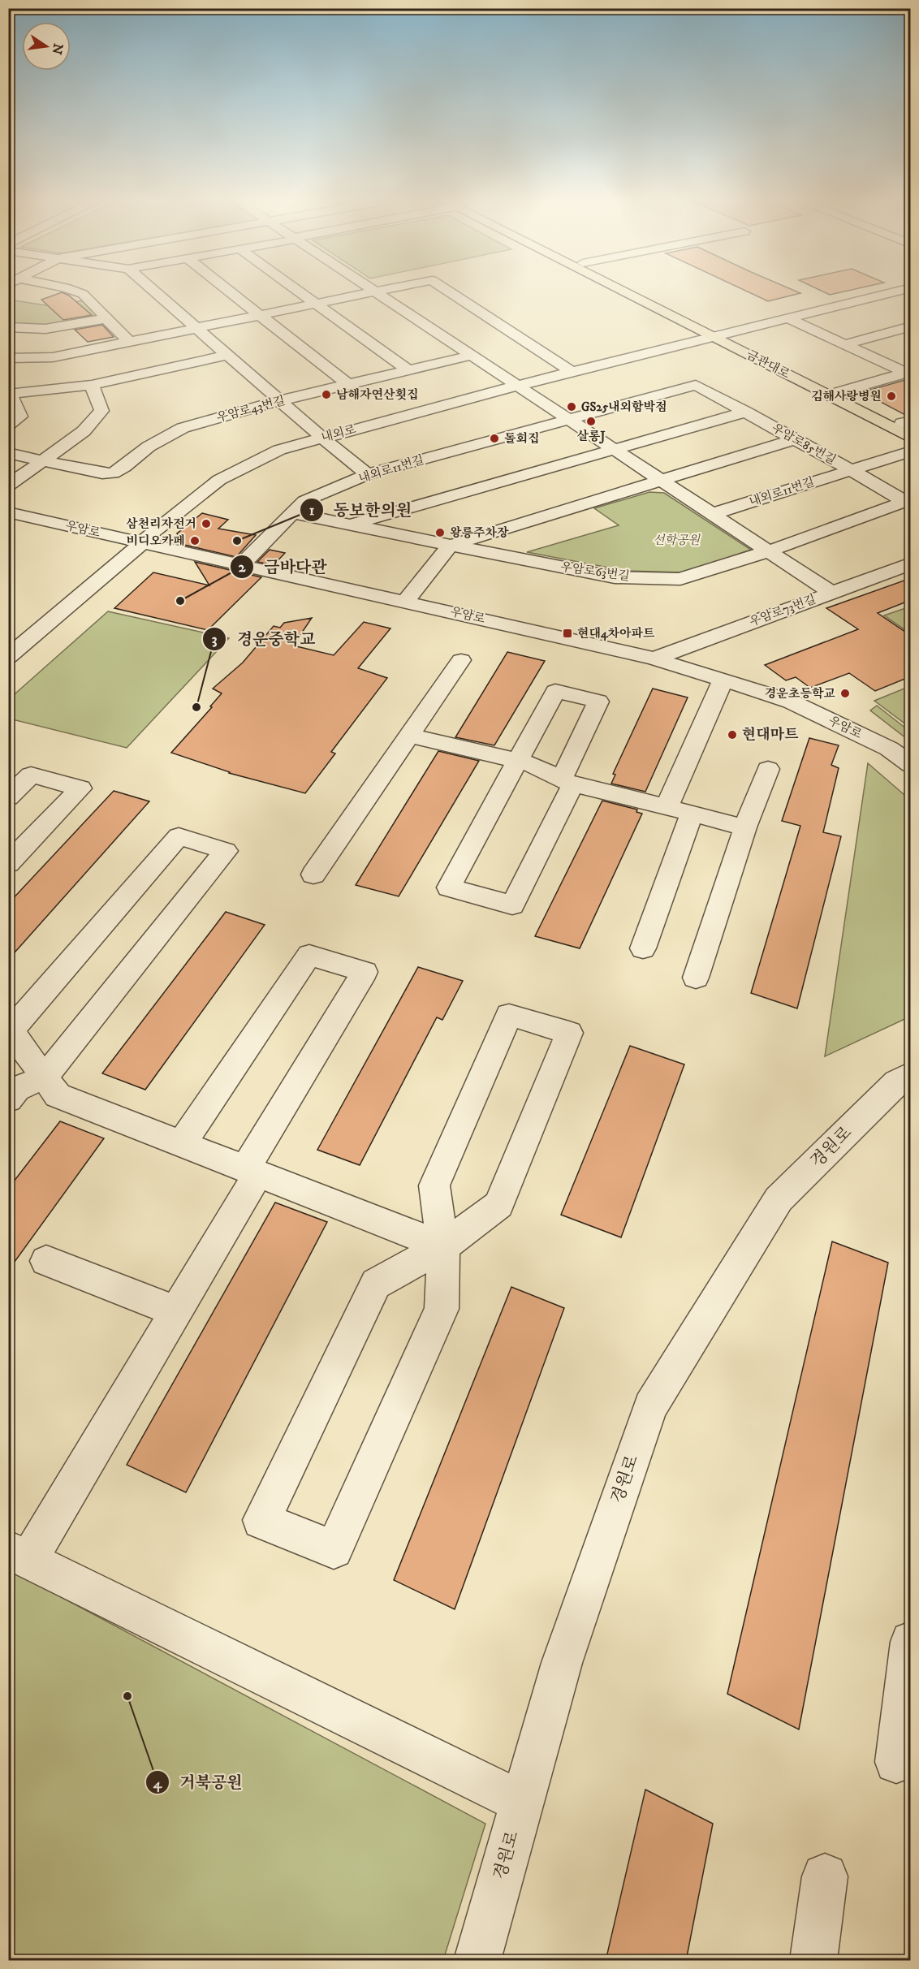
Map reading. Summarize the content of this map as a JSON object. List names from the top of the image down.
{
  "streets": {
    "main road": ["금관대로"],
    "street": [
      "우암로43번길",
      "내외로",
      "우암로85번길",
      "내외로11번길",
      "우암로",
      "우암로63번길",
      "우암로73번길",
      "경원로"
    ]
  },
  "crossings": [
    ["금관대로", "내외로"],
    ["내외로", "우암로"],
    ["우암로85번길", "내외로11번길"],
    ["내외로11번길", "우암로"],
    ["내외로11번길", "우암로63번길"],
    ["우암로", "우암로73번길"]
  ],
  "parks": ["선학공원"],
  "places": {
    "other": [
      "남해자연산횟집",
      "김해사랑병원",
      "GS25내외함박점",
      "살롱J",
      "돌회집",
      "삼천리자전거",
      "왕릉주차장",
      "비디오카페",
      "동보한의원",
      "금바다관",
      "경운초등학교",
      "경운중학교",
      "현대마트",
      "거북공원"
    ],
    "transit": ["현대4차아파트"]
  },
  "north": "right"
}
